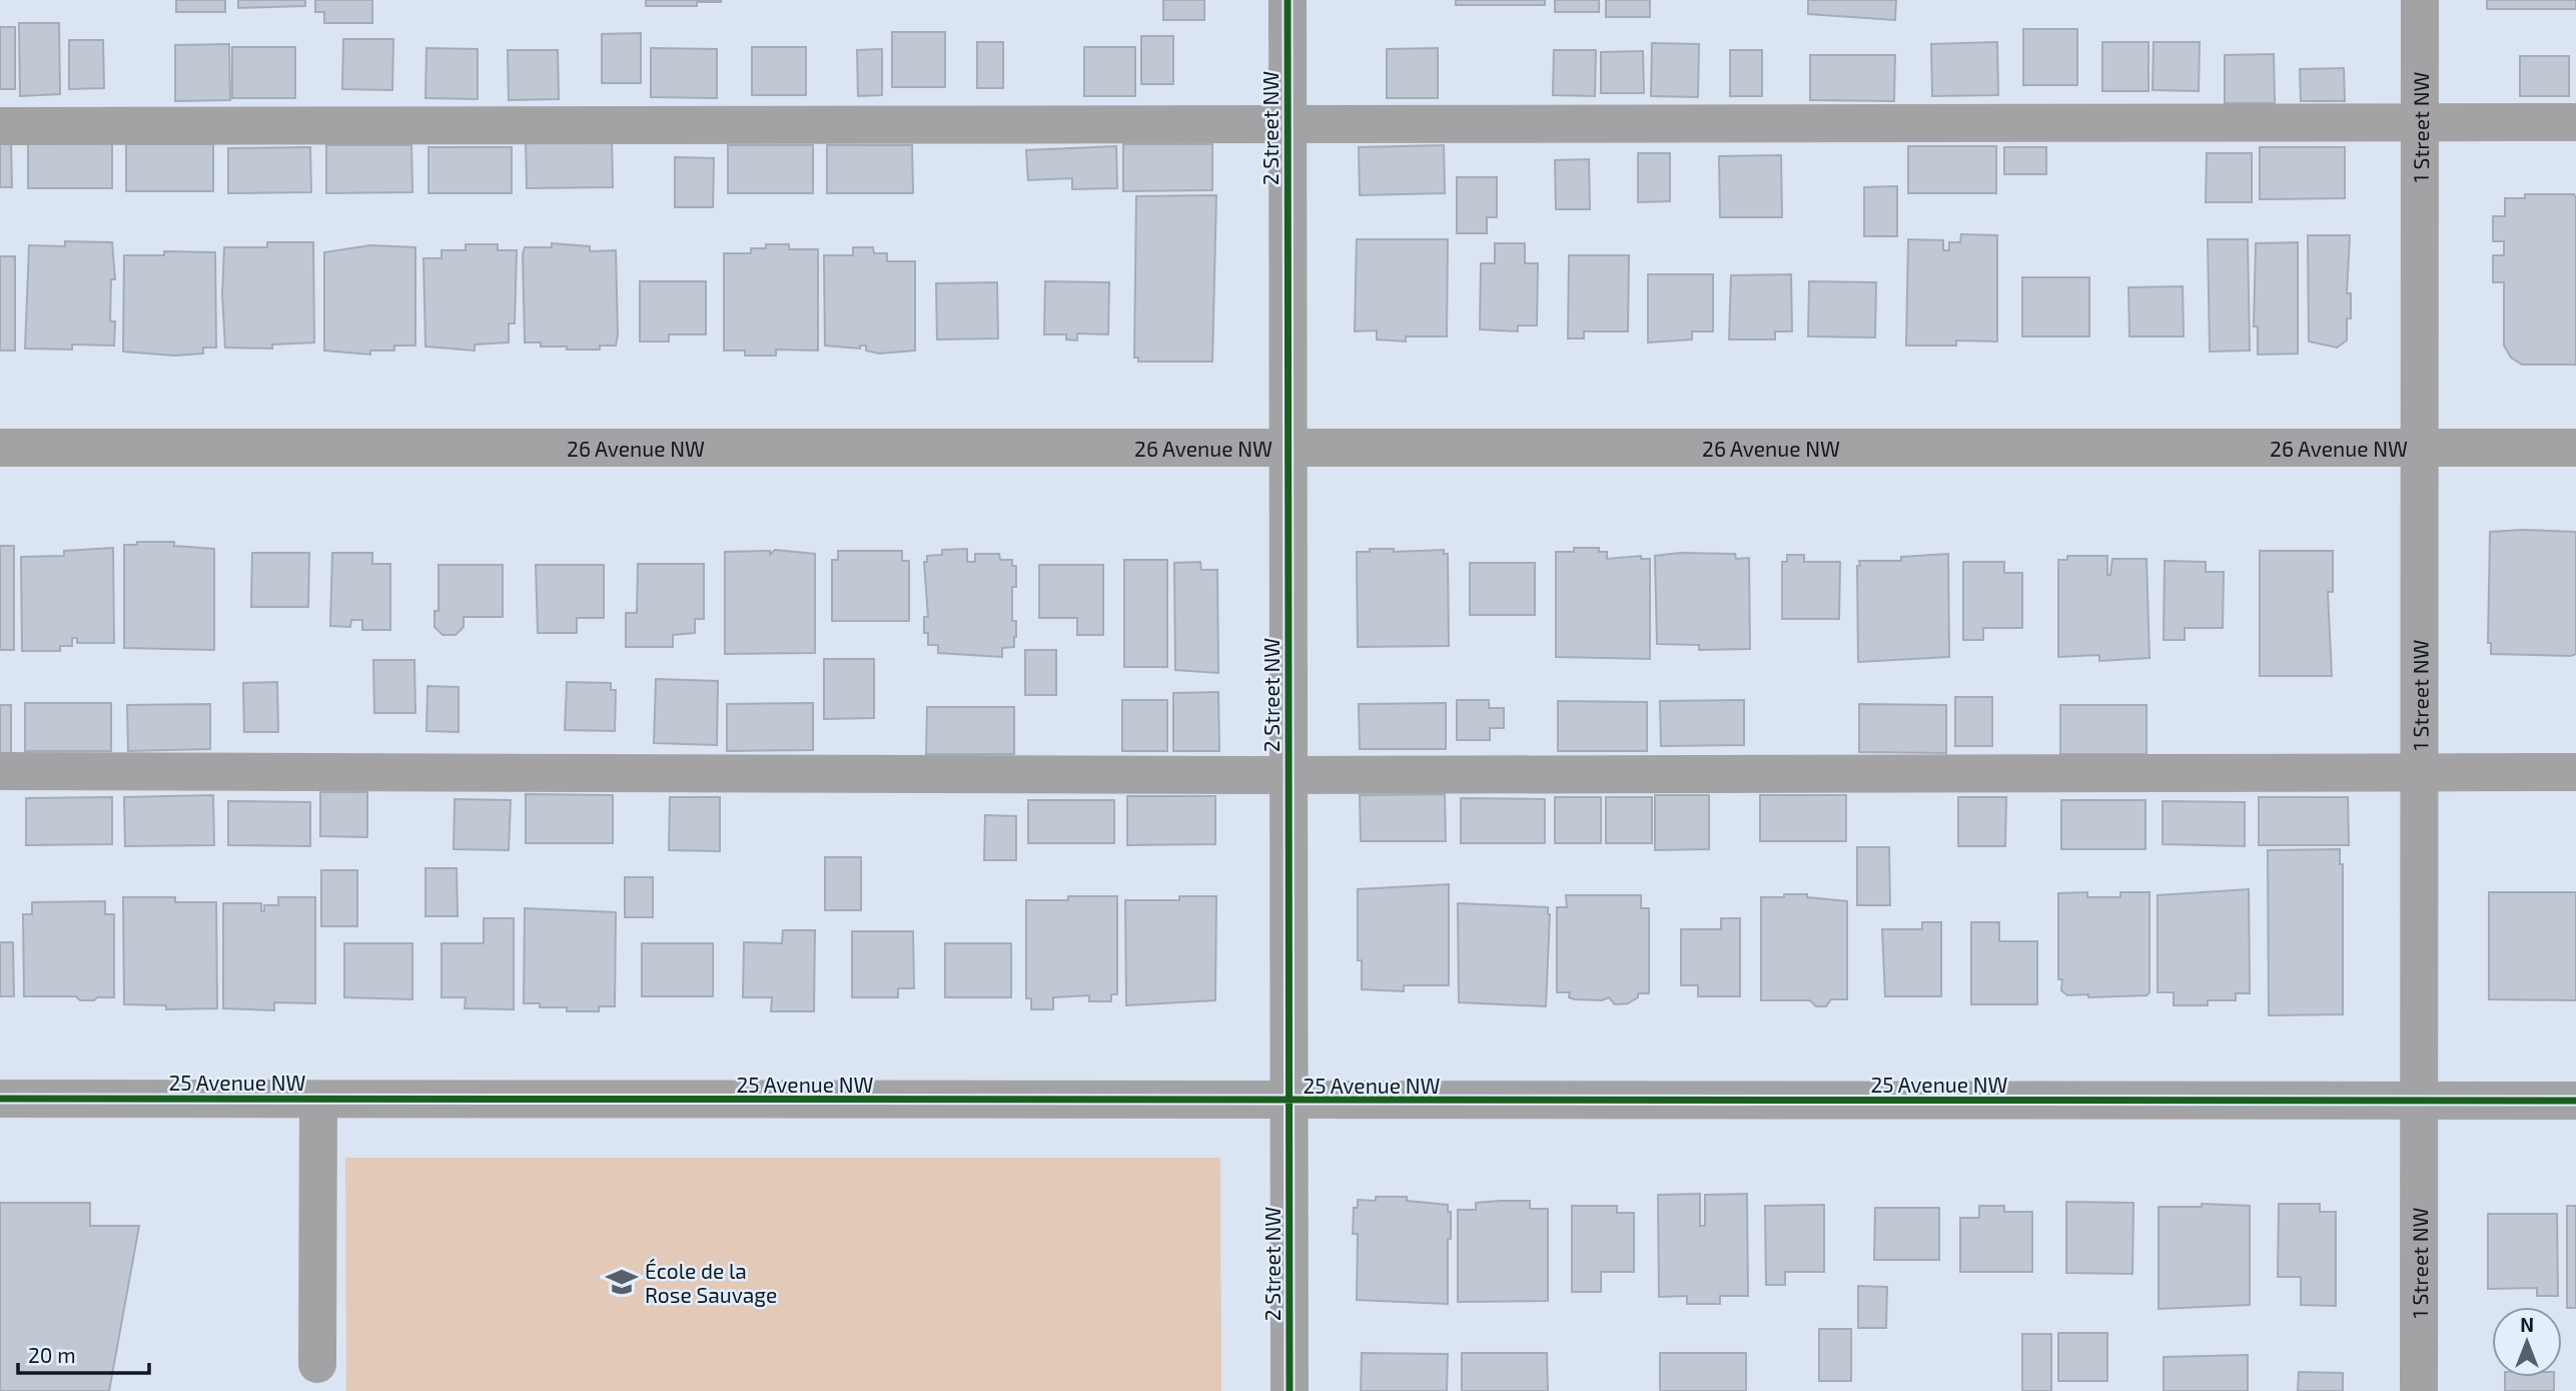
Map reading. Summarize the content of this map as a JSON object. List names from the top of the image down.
{
  "streets": {
    "street": [
      "2 Street NW",
      "1 Street NW",
      "26 Avenue NW",
      "25 Avenue NW"
    ]
  },
  "crossings": [
    ["2 Street NW", "26 Avenue NW"],
    ["2 Street NW", "25 Avenue NW"],
    ["1 Street NW", "26 Avenue NW"],
    ["1 Street NW", "25 Avenue NW"]
  ],
  "places": {
    "school or university": ["École de la Rose Sauvage"]
  },
  "scale_bar": "20 m",
  "north": "top"
}
